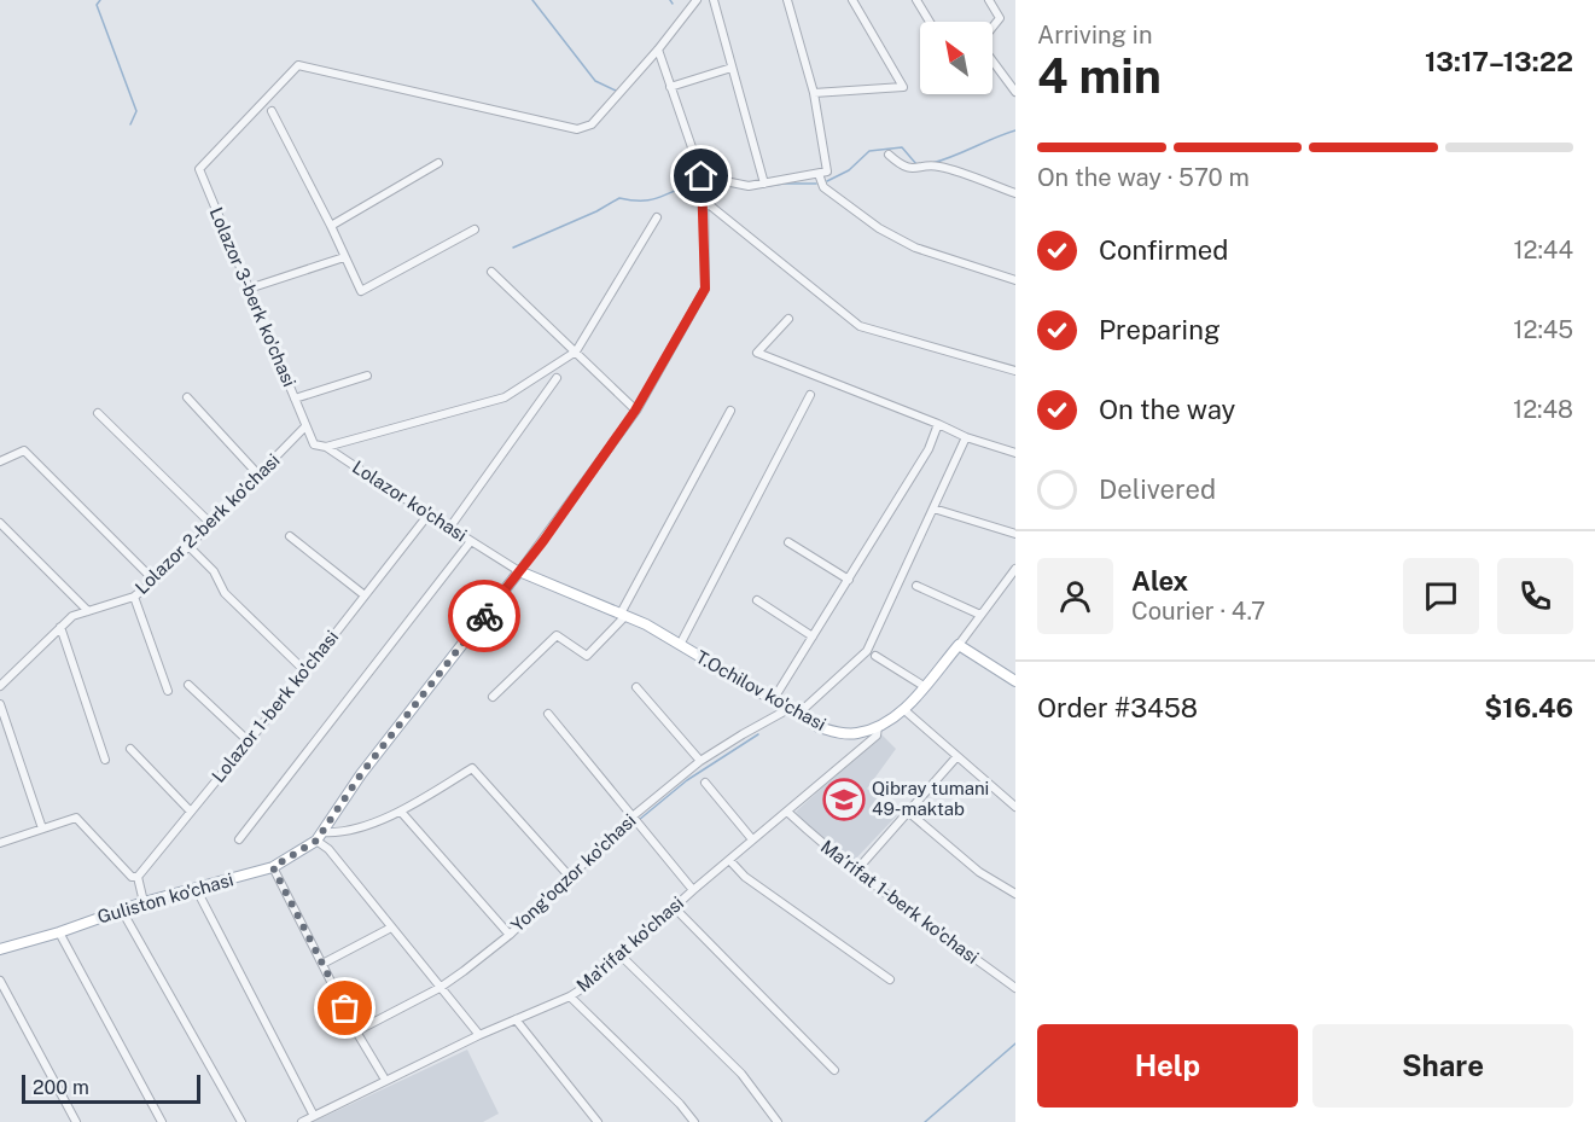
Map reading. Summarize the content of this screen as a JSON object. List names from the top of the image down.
{
  "streets": {
    "main road": ["T.Ochilov ko'chasi", "Guliston ko'chasi"],
    "street": [
      "Lolazor 3-berk ko'chasi",
      "Lolazor ko'chasi",
      "Lolazor 2-berk ko'chasi",
      "Lolazor 1-berk ko'chasi",
      "Yong'oqzor ko'chasi",
      "Ma’rifat 1-berk ko'chasi",
      "Ma'rifat ko'chasi"
    ]
  },
  "crossings": [
    ["Lolazor 3-berk ko'chasi", "Lolazor ko'chasi"],
    ["Lolazor 3-berk ko'chasi", "Lolazor 2-berk ko'chasi"],
    ["Lolazor ko'chasi", "Lolazor 2-berk ko'chasi"],
    ["Lolazor ko'chasi", "T.Ochilov ko'chasi"],
    ["Lolazor ko'chasi", "Lolazor 1-berk ko'chasi"],
    ["T.Ochilov ko'chasi", "Yong'oqzor ko'chasi"],
    ["T.Ochilov ko'chasi", "Ma'rifat ko'chasi"],
    ["Ma’rifat 1-berk ko'chasi", "Ma'rifat ko'chasi"]
  ],
  "places": {
    "school or university": ["Qibray tumani 49-maktab"]
  },
  "scale_bar": "200 m",
  "north": "top left",
  "page": {
    "heading": ["4 min", "Arriving in", "13:17–13:22"],
    "panel": [
      "Alex",
      "Courier · 4.7",
      "Order #3458",
      "$16.46"
    ],
    "bar": "On the way · 570 m",
    "list": [
      ["Confirmed", "12:44"],
      ["Preparing", "12:45"],
      ["On the way", "12:48"],
      "Delivered"
    ],
    "buttons": ["Help", "Share"],
    "scale": "200 m"
  }
}
